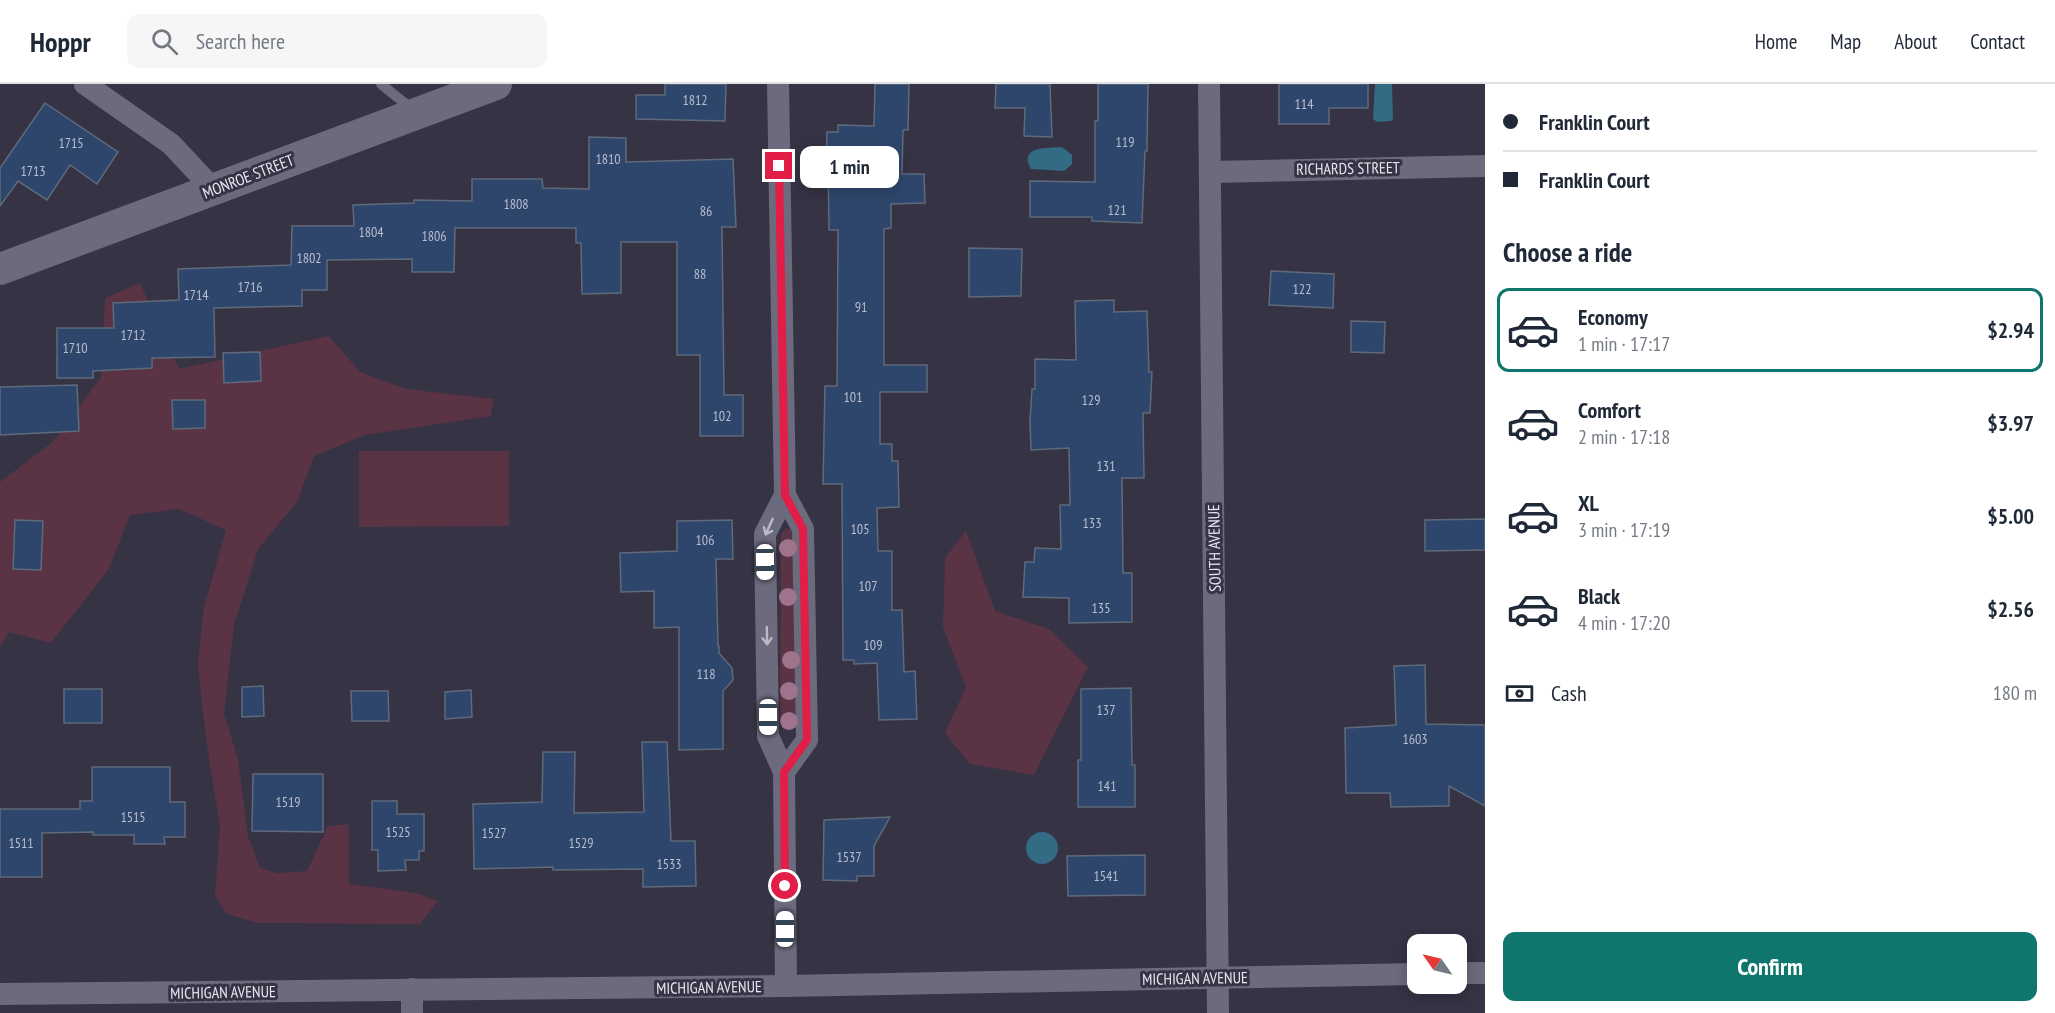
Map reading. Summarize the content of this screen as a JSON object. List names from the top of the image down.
{
  "streets": {
    "main road": ["MONROE STREET"],
    "street": ["RICHARDS STREET", "SOUTH AVENUE", "MICHIGAN AVENUE"]
  },
  "crossings": [
    ["RICHARDS STREET", "SOUTH AVENUE"],
    ["SOUTH AVENUE", "MICHIGAN AVENUE"]
  ],
  "house_numbers": [
    "1812",
    "114",
    "119",
    "1715",
    "1810",
    "1713",
    "1808",
    "121",
    "86",
    "1804",
    "1806",
    "1802",
    "88",
    "1716",
    "122",
    "1714",
    "91",
    "1712",
    "1710",
    "101",
    "129",
    "102",
    "131",
    "133",
    "105",
    "106",
    "107",
    "135",
    "109",
    "118",
    "137",
    "1603",
    "141",
    "1519",
    "1515",
    "1525",
    "1527",
    "1511",
    "1529",
    "1537",
    "1533",
    "1541"
  ],
  "north": "top left",
  "page": {
    "header": "Hoppr",
    "search": "Search here",
    "nav": [
      "Home",
      "Map",
      "About",
      "Contact"
    ],
    "banner": ["Franklin Court", "Franklin Court"],
    "bubble": "1 min",
    "heading": "Choose a ride",
    "list": [
      {
        "name": "Economy",
        "note": "1 min · 17:17",
        "value": "$2.94"
      },
      {
        "name": "Comfort",
        "note": "2 min · 17:18",
        "value": "$3.97"
      },
      {
        "name": "XL",
        "note": "3 min · 17:19",
        "value": "$5.00"
      },
      {
        "name": "Black",
        "note": "4 min · 17:20",
        "value": "$2.56"
      }
    ],
    "pay": ["Cash", "180 m"],
    "buttons": "Confirm"
  }
}
